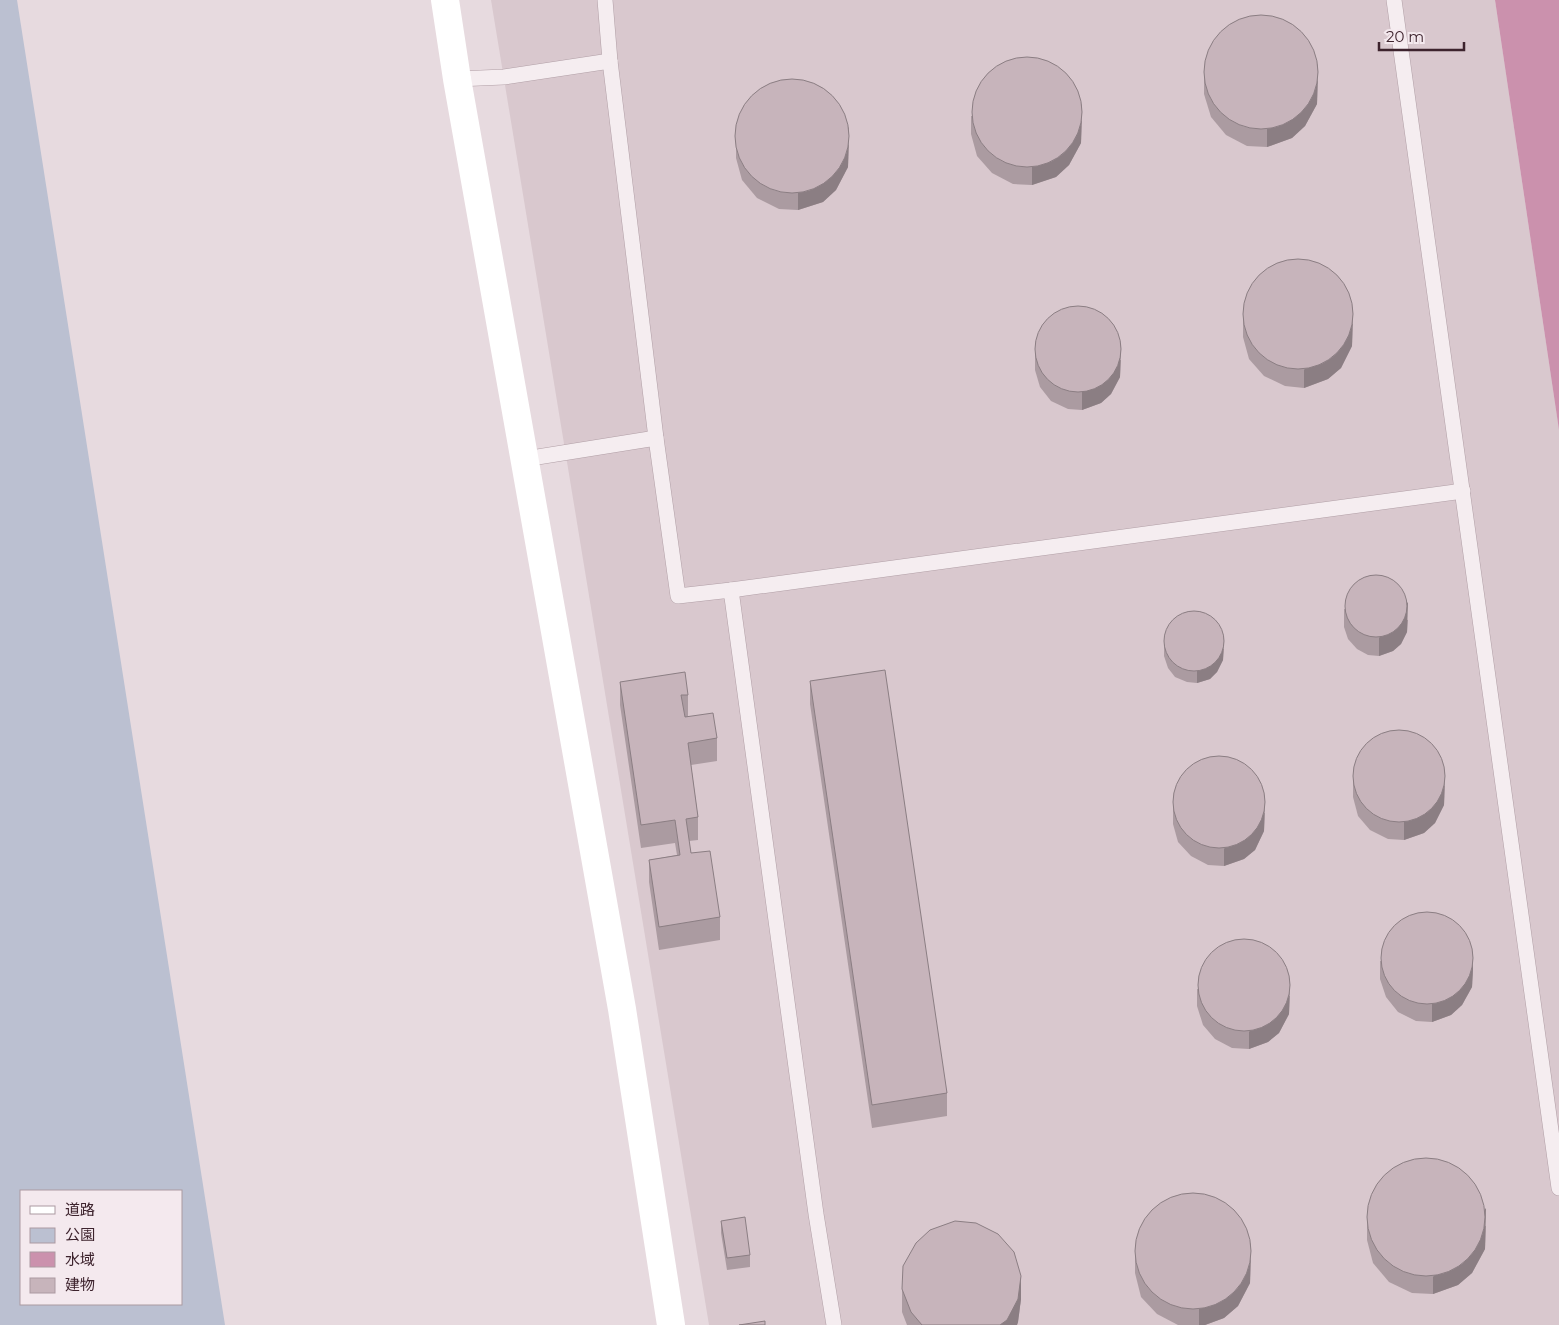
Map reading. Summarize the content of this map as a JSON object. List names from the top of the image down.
{
  "legend": [
    "道路",
    "公園",
    "水域",
    "建物"
  ],
  "scale_bar": "20 m"
}
